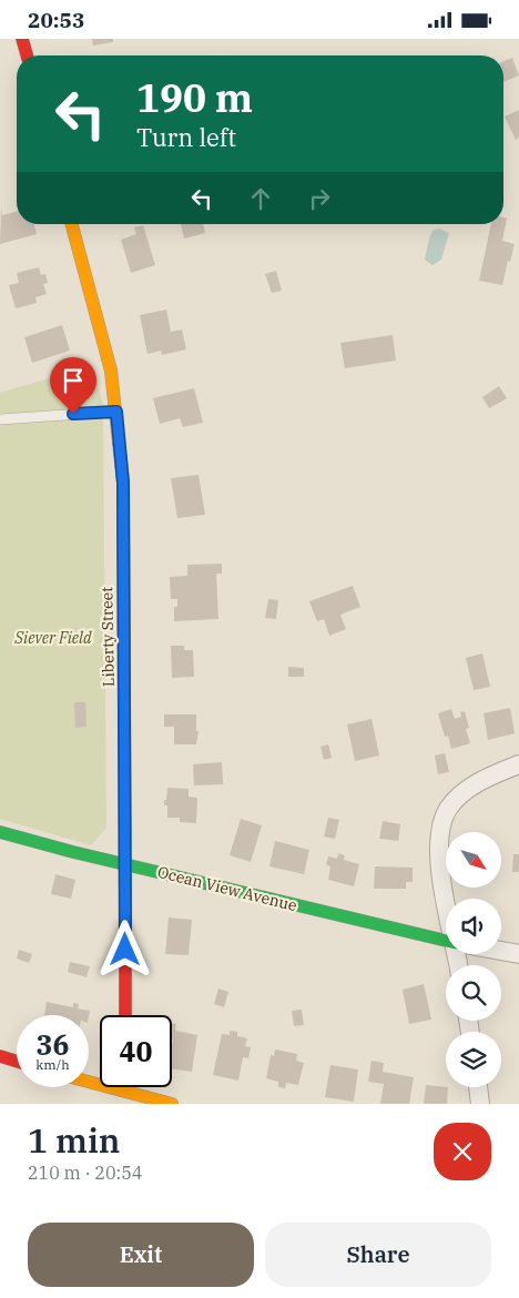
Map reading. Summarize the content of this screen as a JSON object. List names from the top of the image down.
{
  "streets": {
    "street": ["Liberty Street", "Ocean View Avenue"]
  },
  "crossings": [
    ["Liberty Street", "Ocean View Avenue"]
  ],
  "parks": ["Siever Field"],
  "north": "bottom right",
  "page": {
    "status": "20:53",
    "turn": ["190 m", "Turn left"],
    "speed": "36 km/h",
    "limit": "40",
    "heading": ["1 min", "210 m · 20:54"],
    "buttons": ["Exit", "Share"]
  }
}
